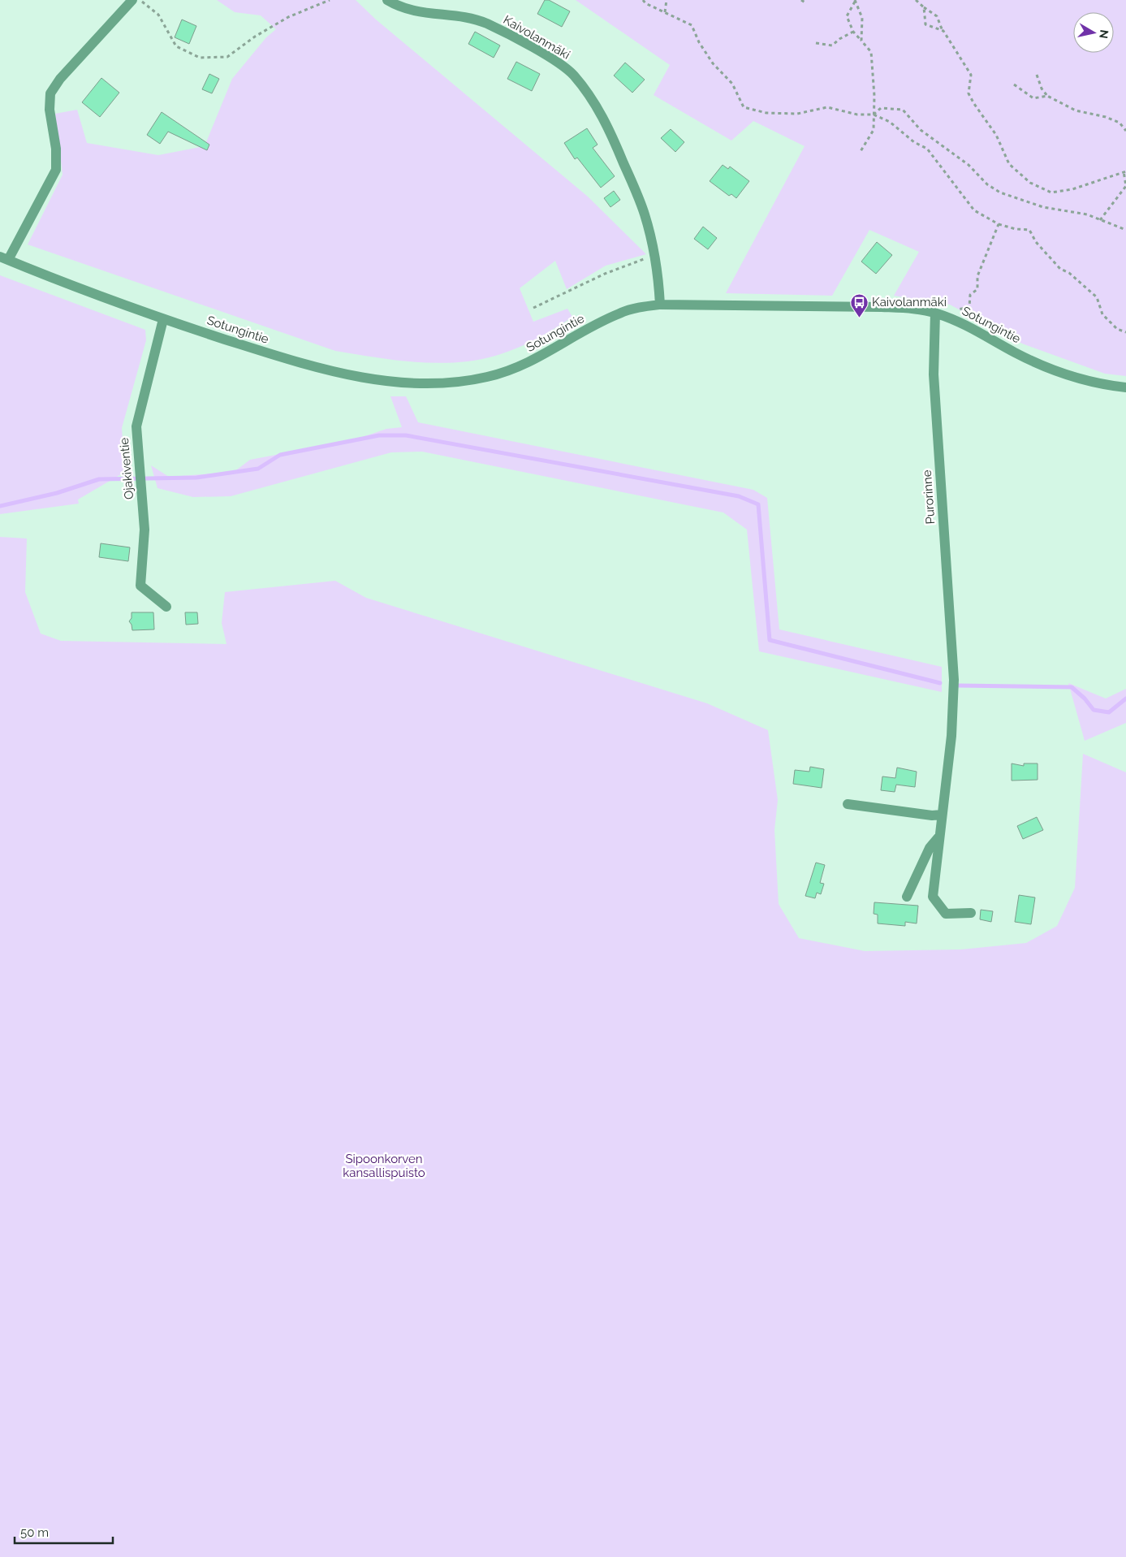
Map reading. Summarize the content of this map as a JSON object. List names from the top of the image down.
{
  "streets": {
    "street": [
      "Kaivolanmäki",
      "Sotungintie",
      "Ojakiventie",
      "Purorinne"
    ]
  },
  "crossings": [
    ["Kaivolanmäki", "Sotungintie"],
    ["Sotungintie", "Ojakiventie"],
    ["Sotungintie", "Purorinne"]
  ],
  "parks": ["Sipoonkorven kansallispuisto"],
  "places": {
    "bus stop": ["Kaivolanmäki"]
  },
  "scale_bar": "50 m",
  "north": "right"
}
